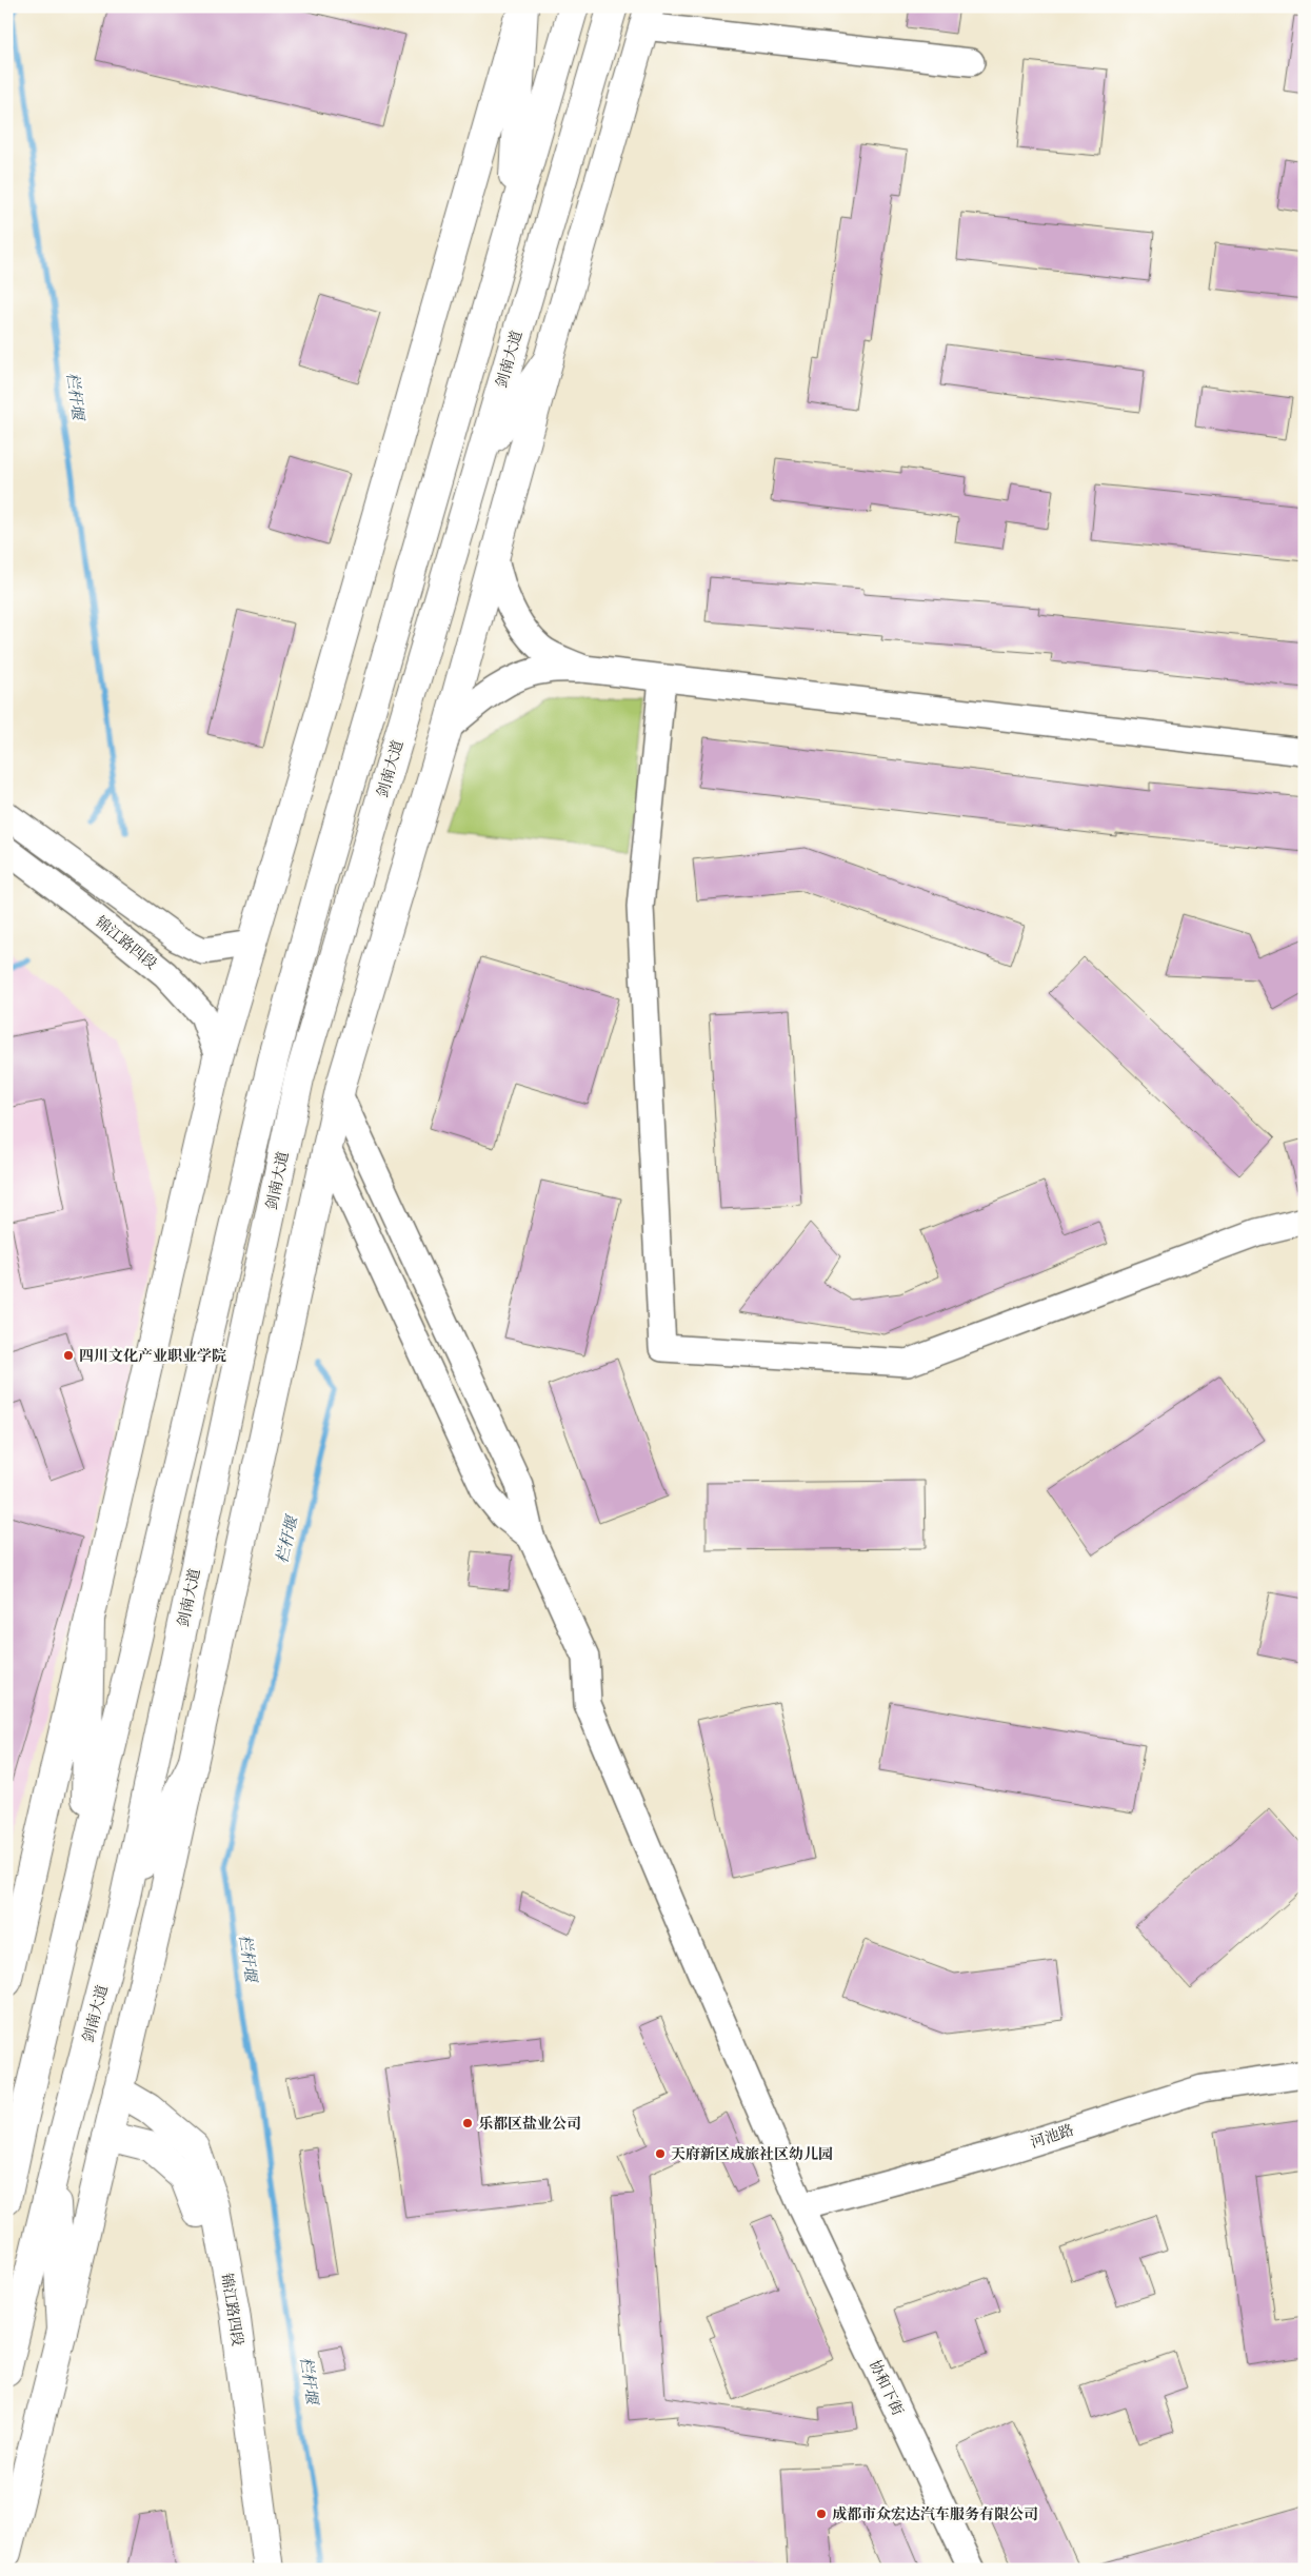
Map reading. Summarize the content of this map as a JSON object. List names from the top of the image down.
{
  "streets": {
    "main road": ["剑南大道", "锦江路四段"],
    "street": ["河池路", "协和下街"]
  },
  "crossings": [
    ["河池路", "协和下街"]
  ],
  "water": ["栏杆堰"],
  "places": [
    "四川文化产业职业学院",
    "乐都区盐业公司",
    "天府新区成旅社区幼儿园",
    "成都市众宏达汽车服务有限公司"
  ]
}
